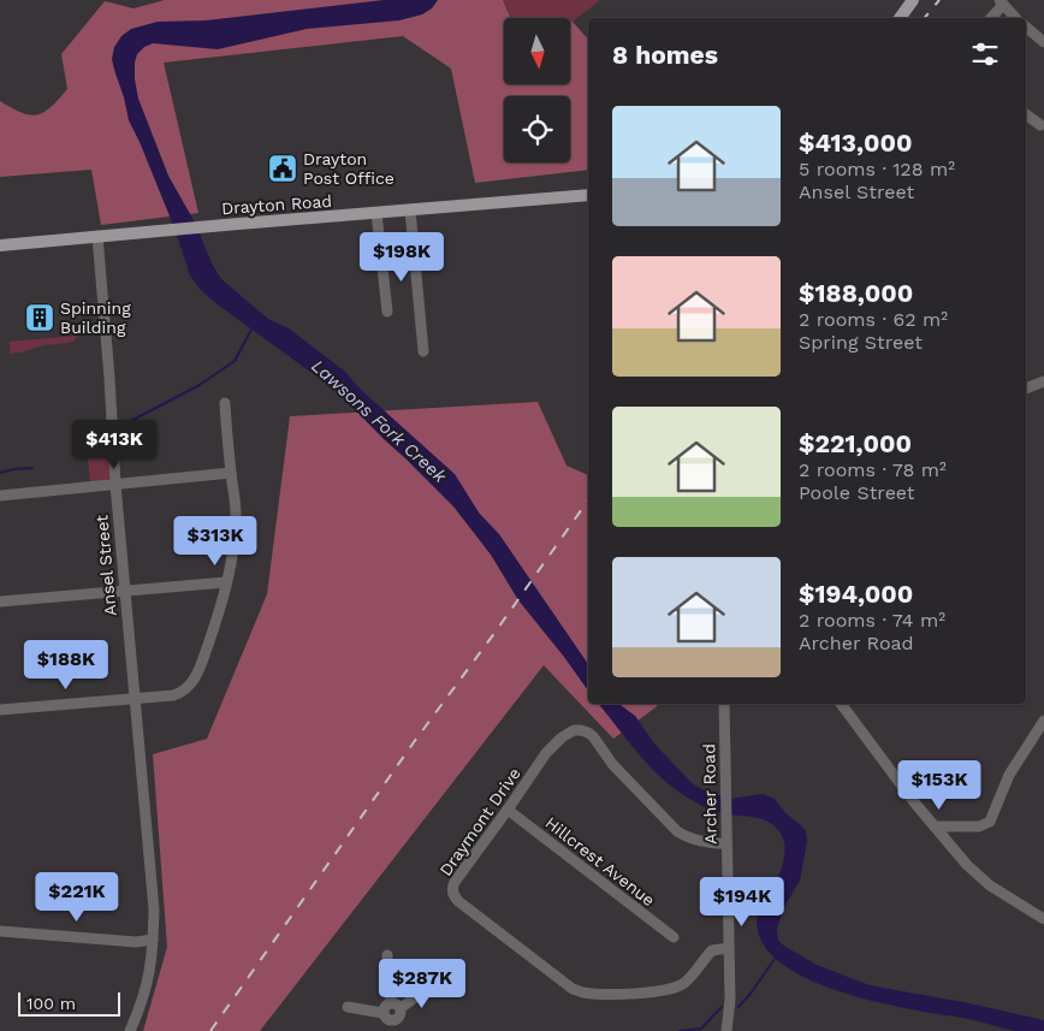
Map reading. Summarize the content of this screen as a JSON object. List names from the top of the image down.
{
  "streets": {
    "main road": ["Drayton Road"],
    "street": [
      "Ansel Street",
      "Archer Road",
      "Draymont Drive",
      "Hillcrest Avenue"
    ]
  },
  "crossings": [
    ["Drayton Road", "Ansel Street"],
    ["Archer Road", "Draymont Drive"],
    ["Draymont Drive", "Hillcrest Avenue"]
  ],
  "water": ["Lawsons Fork Creek"],
  "places": {
    "public building": ["Drayton Post Office"],
    "building": ["Spinning Building"]
  },
  "scale_bar": "100 m",
  "north": "bottom",
  "page": {
    "heading": "8 homes",
    "list": [
      {
        "name": "$413,000",
        "note": "5 rooms · 128 m² · Ansel Street"
      },
      {
        "name": "$188,000",
        "note": "2 rooms · 62 m² · Spring Street"
      },
      {
        "name": "$221,000",
        "note": "2 rooms · 78 m² · Poole Street"
      },
      {
        "name": "$194,000",
        "note": "2 rooms · 74 m² · Archer Road"
      }
    ],
    "price": [
      "$198K",
      "$413K",
      "$313K",
      "$188K",
      "$153K",
      "$221K",
      "$194K",
      "$287K"
    ],
    "scale": "100 m"
  }
}
